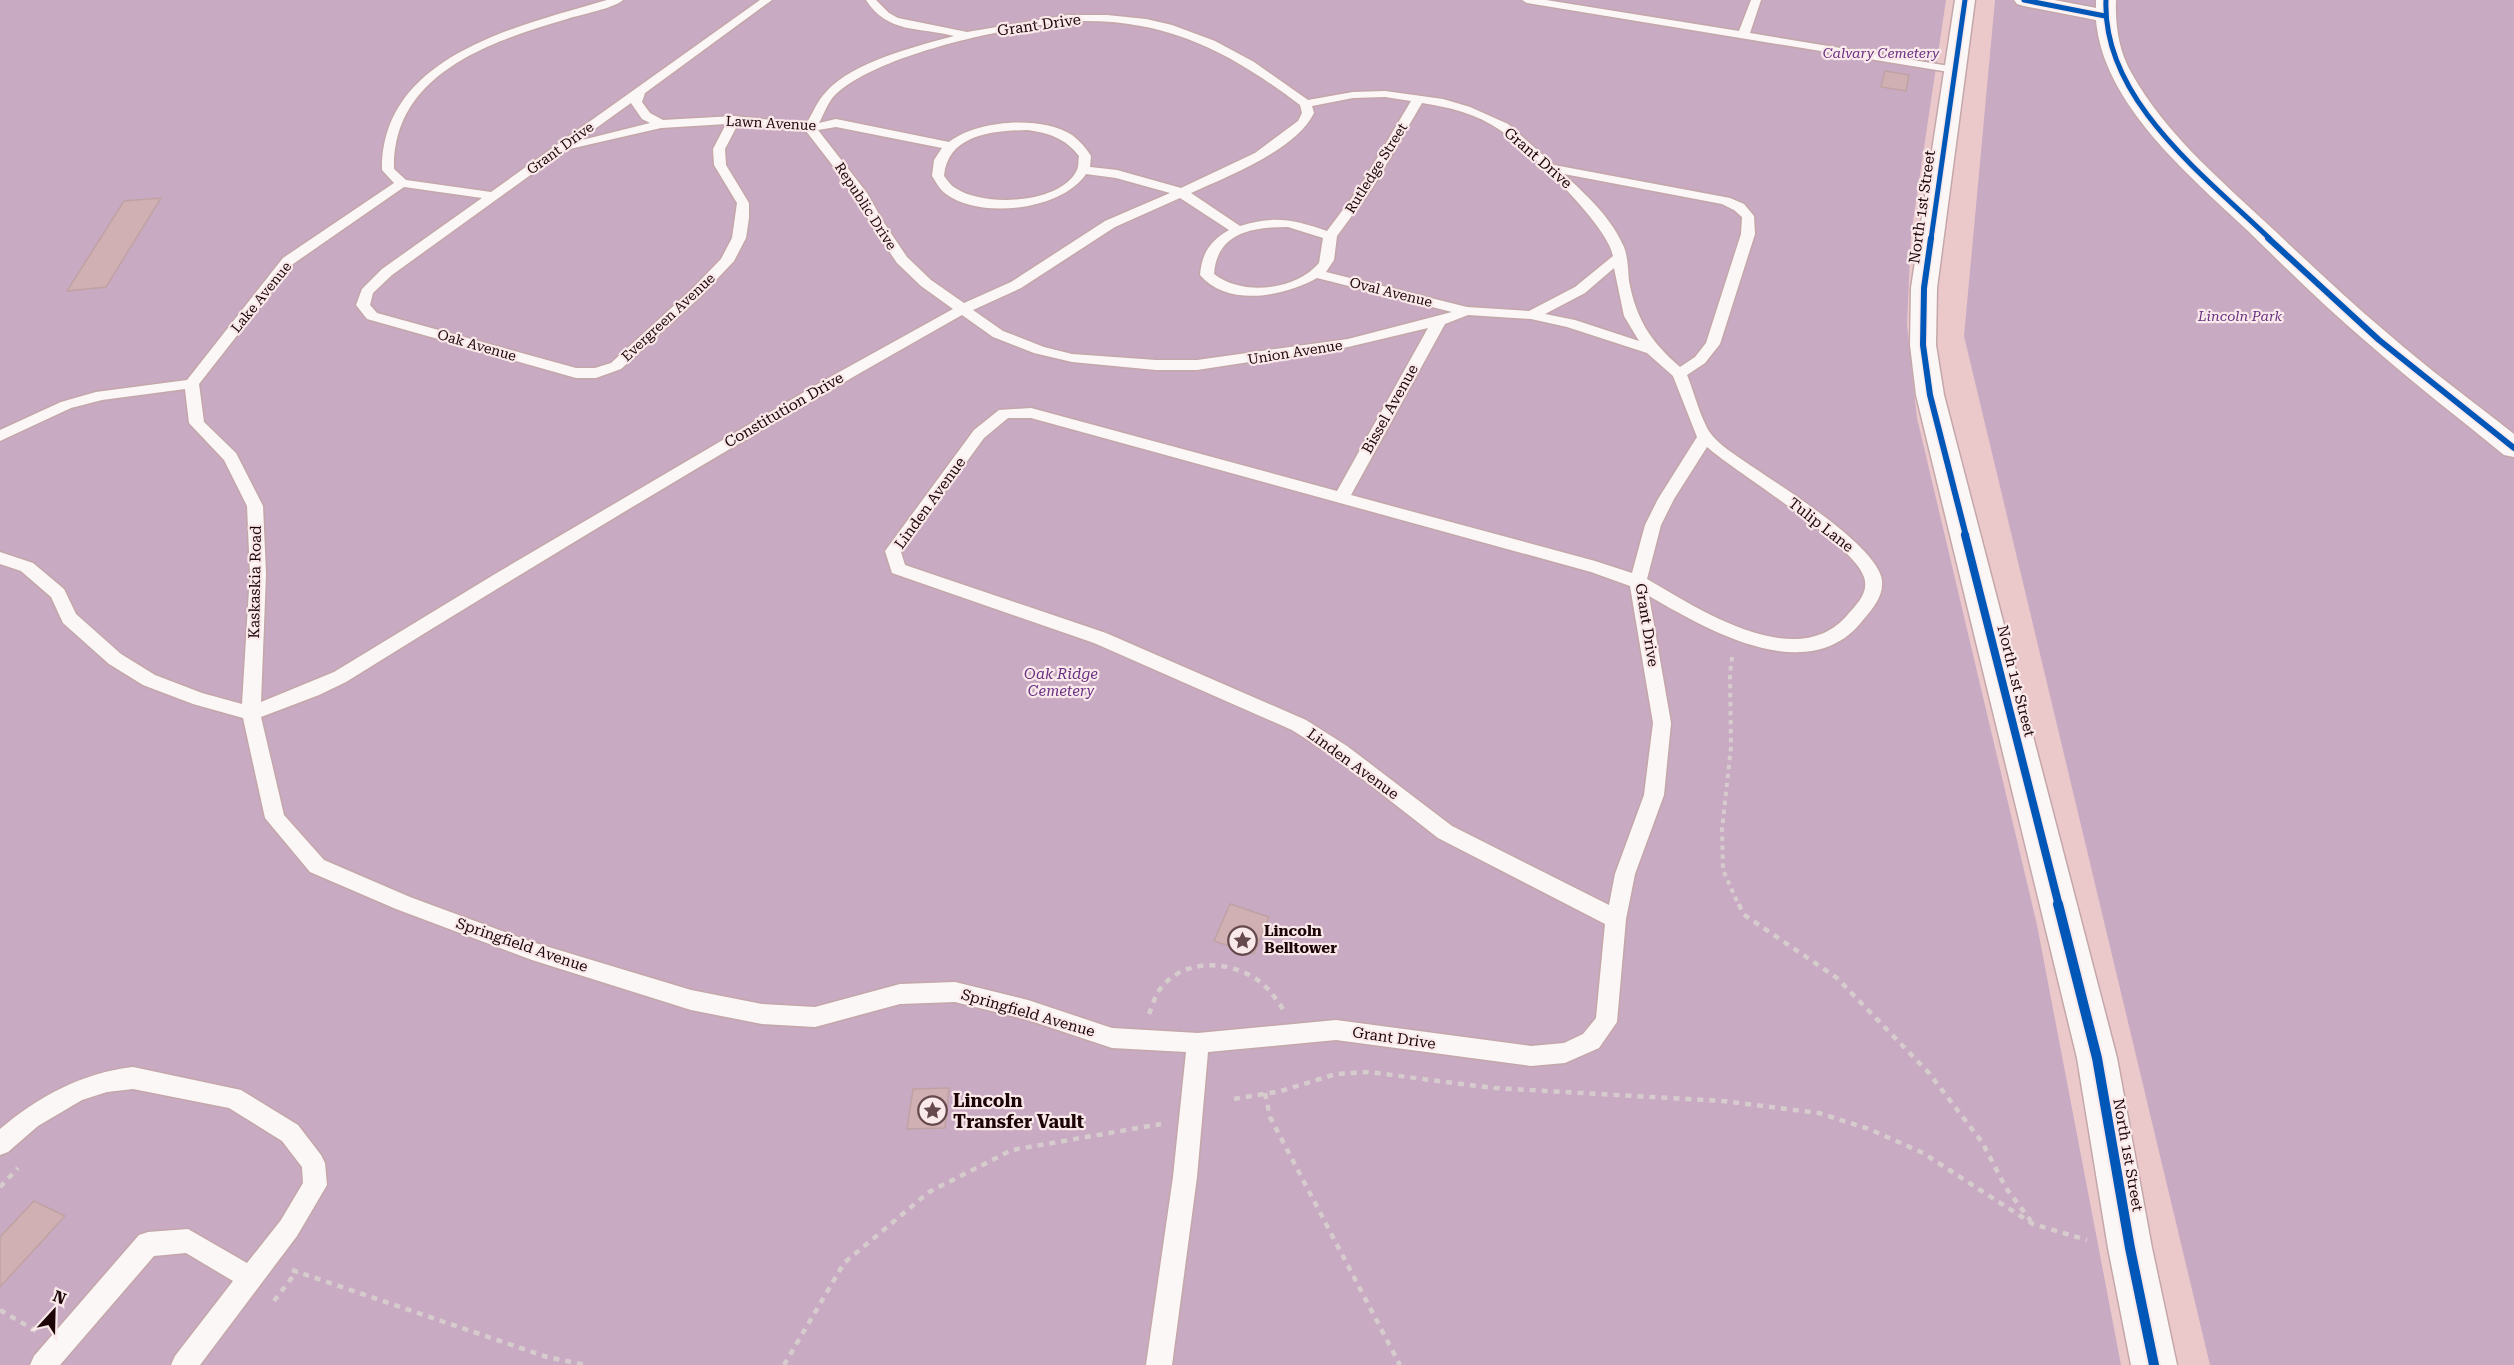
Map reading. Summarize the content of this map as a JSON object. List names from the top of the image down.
{
  "streets": {
    "street": ["North 1st Street"],
    "lane": [
      "Grant Drive",
      "Lawn Avenue",
      "Rutledge Street",
      "Republic Drive",
      "Oval Avenue",
      "Lake Avenue",
      "Evergreen Avenue",
      "Oak Avenue",
      "Union Avenue",
      "Bissel Avenue",
      "Constitution Drive",
      "Linden Avenue",
      "Tulip Lane",
      "Kaskaskia Road",
      "Springfield Avenue"
    ]
  },
  "crossings": [
    ["Grant Drive", "Lawn Avenue"],
    ["Grant Drive", "Rutledge Street"],
    ["Grant Drive", "Oak Avenue"],
    ["Grant Drive", "Union Avenue"],
    ["Grant Drive", "Constitution Drive"],
    ["Grant Drive", "Linden Avenue"],
    ["Grant Drive", "Tulip Lane"],
    ["Grant Drive", "Springfield Avenue"],
    ["Lawn Avenue", "Republic Drive"],
    ["Lawn Avenue", "Evergreen Avenue"],
    ["Republic Drive", "Union Avenue"],
    ["Republic Drive", "Constitution Drive"],
    ["Oval Avenue", "Union Avenue"],
    ["Lake Avenue", "Kaskaskia Road"],
    ["Evergreen Avenue", "Oak Avenue"],
    ["Union Avenue", "Bissel Avenue"],
    ["Union Avenue", "Constitution Drive"],
    ["Bissel Avenue", "Linden Avenue"],
    ["Constitution Drive", "Kaskaskia Road"],
    ["Constitution Drive", "Springfield Avenue"],
    ["Linden Avenue", "Tulip Lane"],
    ["Kaskaskia Road", "Springfield Avenue"]
  ],
  "parks": ["Calvary Cemetery", "Lincoln Park", "Oak Ridge Cemetery"],
  "places": {
    "place": ["Lincoln Belltower", "Lincoln Transfer Vault"]
  },
  "north": "top"
}
